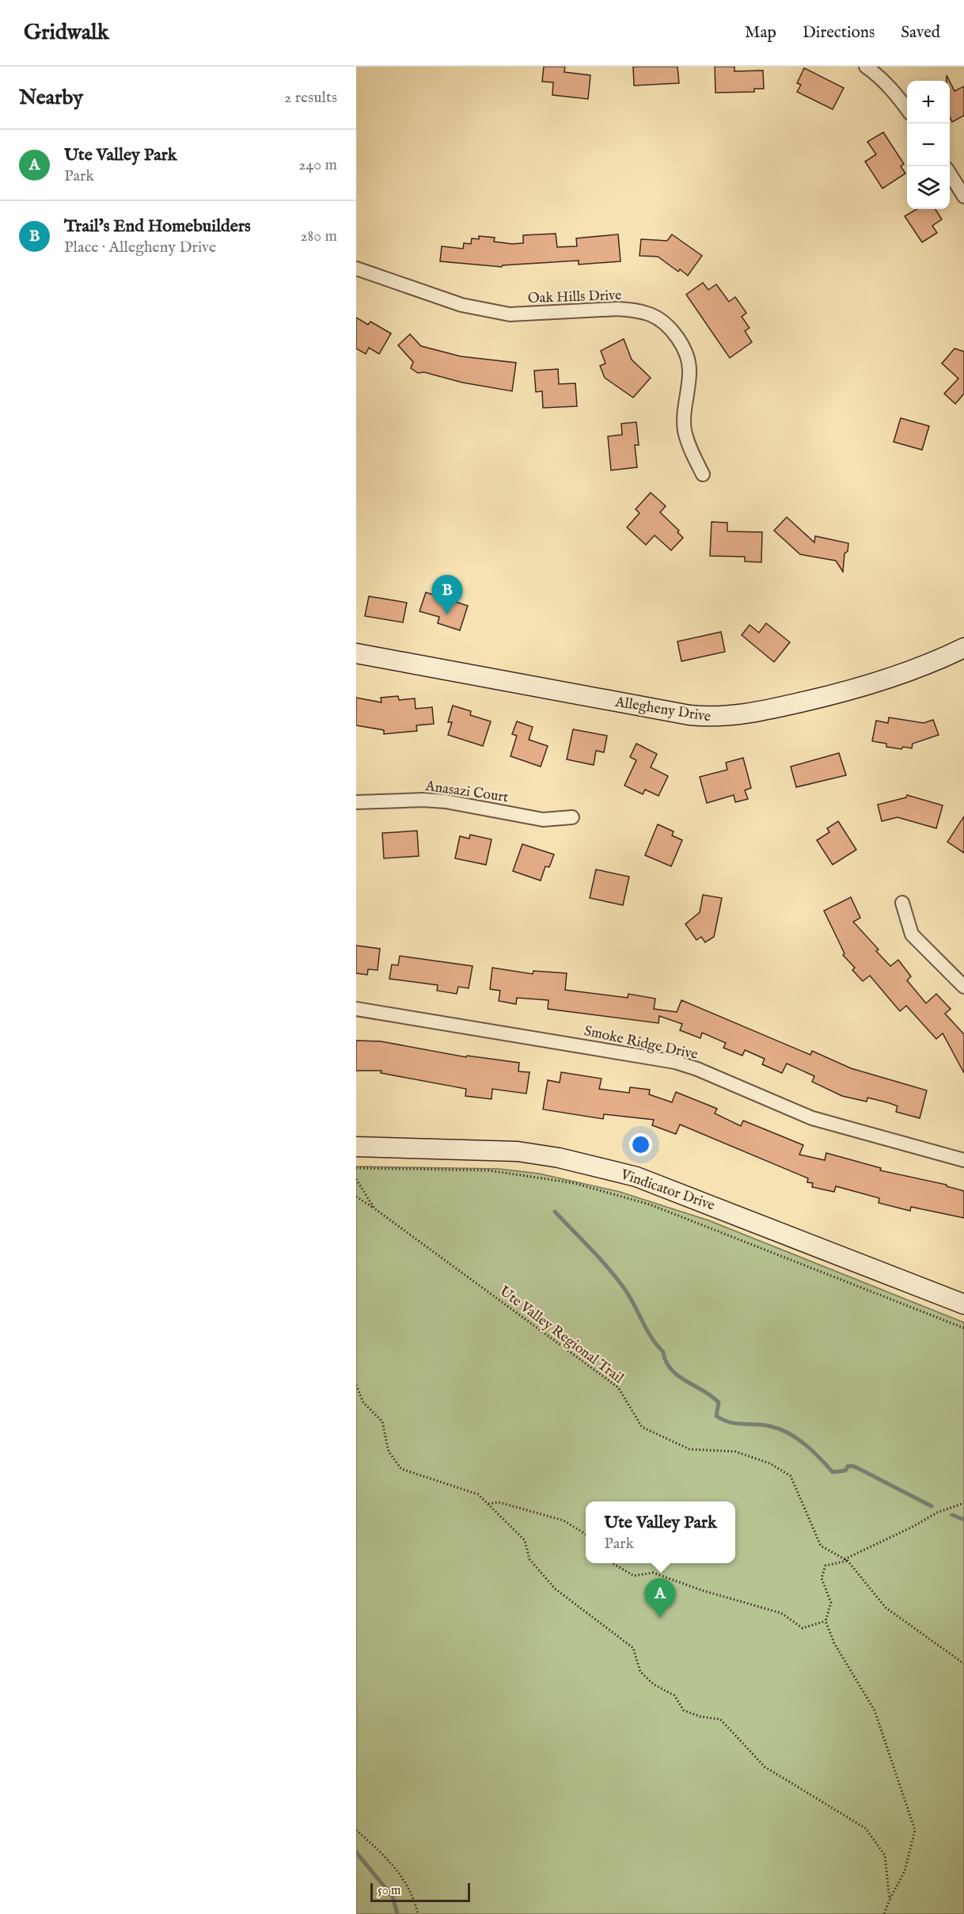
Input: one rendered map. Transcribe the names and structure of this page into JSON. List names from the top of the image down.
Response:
{
  "streets": {
    "main road": ["Allegheny Drive", "Vindicator Drive"],
    "street": ["Oak Hills Drive", "Anasazi Court", "Smoke Ridge Drive"],
    "path": ["Ute Valley Regional Trail"]
  },
  "scale_bar": "50 m",
  "page": {
    "header": "Gridwalk",
    "nav": ["Map", "Directions", "Saved"],
    "heading": ["Nearby", "2 results"],
    "map_buttons": ["+", "−"],
    "list": [
      {
        "mark": "A",
        "name": "Ute Valley Park",
        "note": "Park",
        "value": "240 m"
      },
      {
        "mark": "B",
        "name": "Trail's End Homebuilders",
        "note": "Place · Allegheny Drive",
        "value": "280 m"
      }
    ],
    "pins": ["B", "A"],
    "popup": ["Ute Valley Park", "Park"],
    "scale": "50 m"
  }
}
